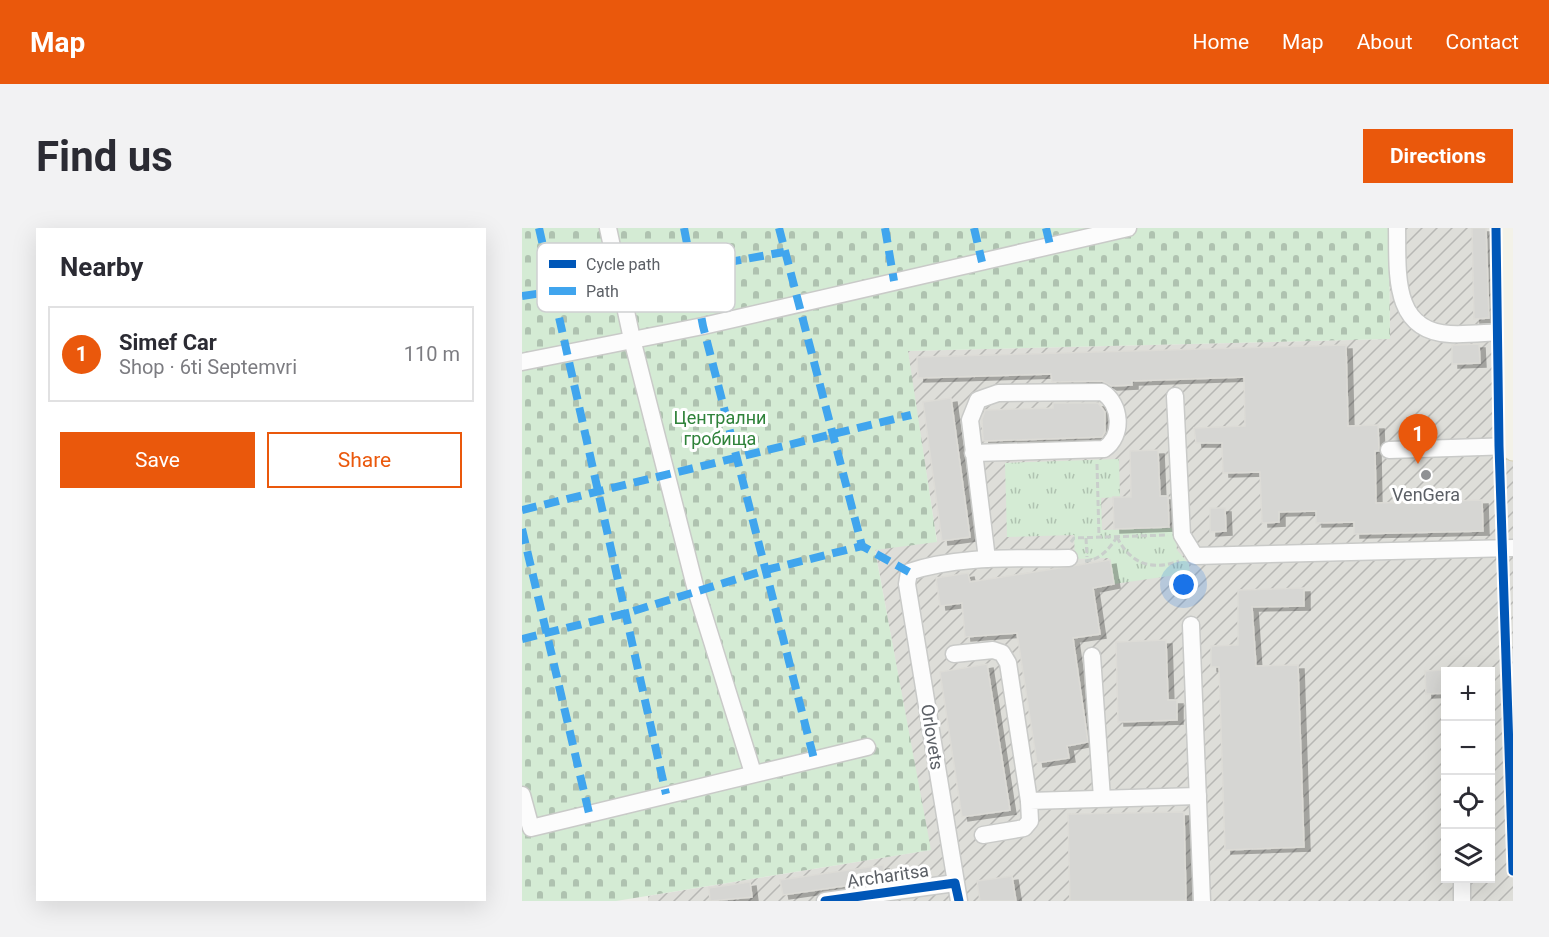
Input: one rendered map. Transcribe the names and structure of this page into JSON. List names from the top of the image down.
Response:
{
  "streets": {
    "street": ["Orlovets", "Archaritsa"]
  },
  "crossings": [
    ["Orlovets", "Archaritsa"]
  ],
  "parks": ["Централни гробища"],
  "places": ["VenGera"],
  "legend": ["Cycle path", "Path"],
  "page": {
    "header": "Map",
    "nav": [
      "Home",
      "Map",
      "About",
      "Contact"
    ],
    "buttons": [
      "Directions",
      ["Save", "Share"]
    ],
    "title": "Find us",
    "heading": "Nearby",
    "list": [
      {
        "mark": "1",
        "name": "Simef Car",
        "note": "Shop · 6ti Septemvri",
        "value": "110 m"
      }
    ],
    "pins": "1",
    "map_buttons": ["+", "−"]
  }
}
